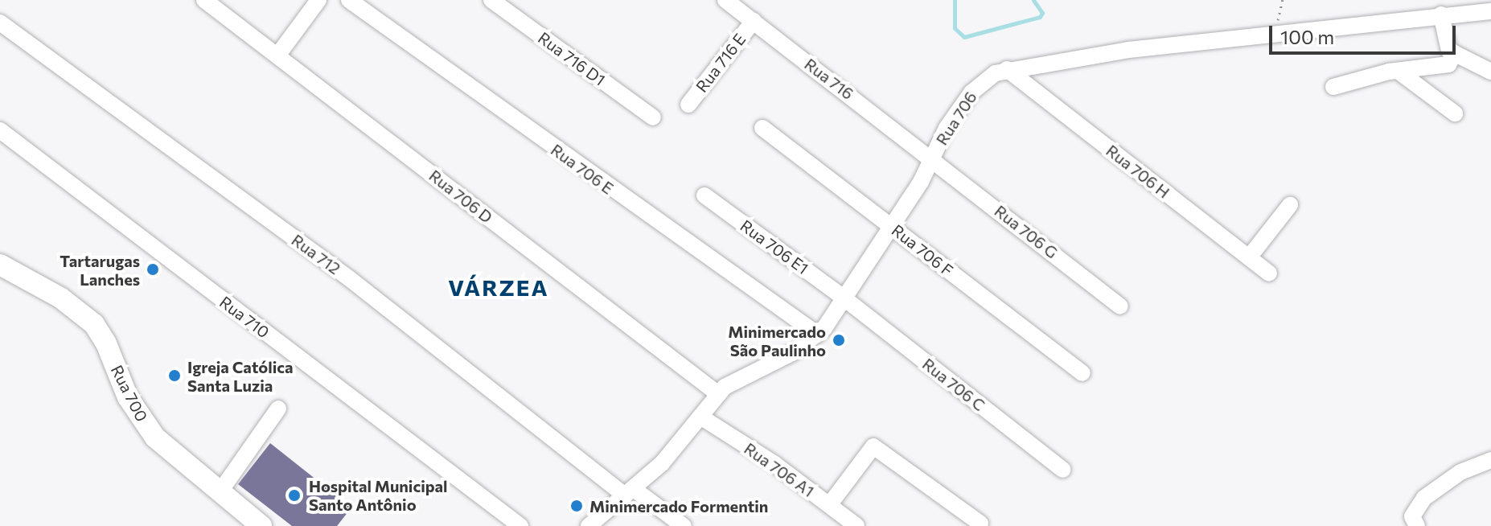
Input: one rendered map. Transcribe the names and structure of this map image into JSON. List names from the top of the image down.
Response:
{
  "streets": {
    "main road": ["Rua 700"],
    "street": [
      "Rua 716 D1",
      "Rua 716 E",
      "Rua 716",
      "Rua 706",
      "Rua 706 E",
      "Rua 706 H",
      "Rua 706 D",
      "Rua 706 G",
      "Rua 706 E1",
      "Rua 706 F",
      "Rua 712",
      "Rua 710",
      "Rua 706 C",
      "Rua 706 A1"
    ]
  },
  "crossings": [
    ["Rua 716 E", "Rua 716"],
    ["Rua 716", "Rua 706"],
    ["Rua 716", "Rua 706 G"],
    ["Rua 706", "Rua 706 E"],
    ["Rua 706", "Rua 706 H"],
    ["Rua 706", "Rua 706 D"],
    ["Rua 706", "Rua 706 G"],
    ["Rua 706", "Rua 706 E1"],
    ["Rua 706", "Rua 706 F"],
    ["Rua 706", "Rua 712"],
    ["Rua 706", "Rua 706 C"],
    ["Rua 706", "Rua 706 A1"],
    ["Rua 706 E1", "Rua 706 C"]
  ],
  "districts": ["VÁRZEA"],
  "places": [
    "Tartarugas Lanches",
    "Minimercado São Paulinho",
    "Igreja Católica Santa Luzia",
    "Hospital Municipal Santo Antônio",
    "Minimercado Formentin"
  ],
  "scale_bar": "100 m"
}
